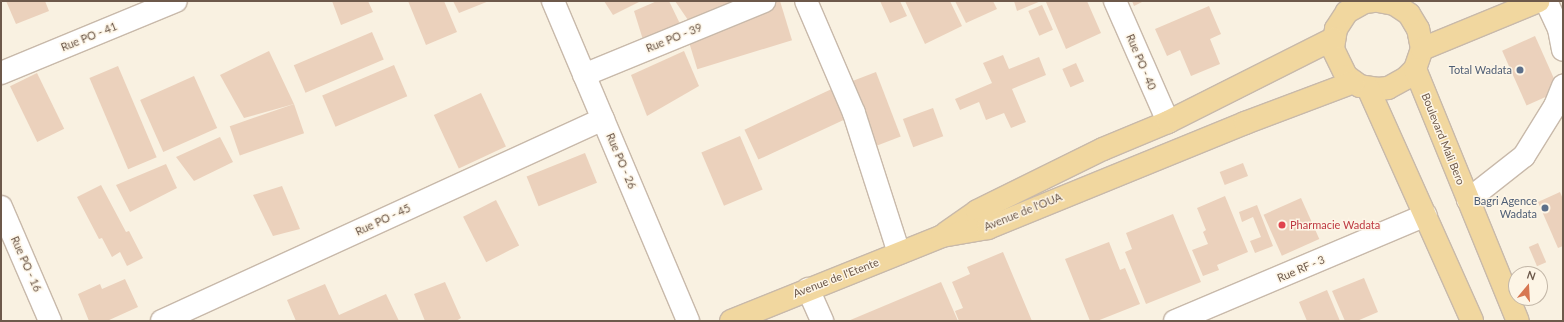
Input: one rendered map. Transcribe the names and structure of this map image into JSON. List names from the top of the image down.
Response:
{
  "streets": {
    "main road": ["Boulevard Mali Bero", "Avenue de l'OUA", "Avenue de l'Etente"],
    "street": [
      "Rue PO - 41",
      "Rue PO - 39",
      "Rue PO - 40",
      "Rue PO - 26",
      "Rue PO - 45",
      "Rue PO - 16",
      "Rue RF - 3"
    ]
  },
  "crossings": [
    ["Rue PO - 39", "Rue PO - 26"],
    ["Rue PO - 40", "Avenue de l'OUA"],
    ["Rue PO - 26", "Rue PO - 45"],
    ["Avenue de l'OUA", "Avenue de l'Etente"]
  ],
  "places": ["Total Wadata", "Bagri Agence Wadata", "Pharmacie Wadata"],
  "north": "top"
}
